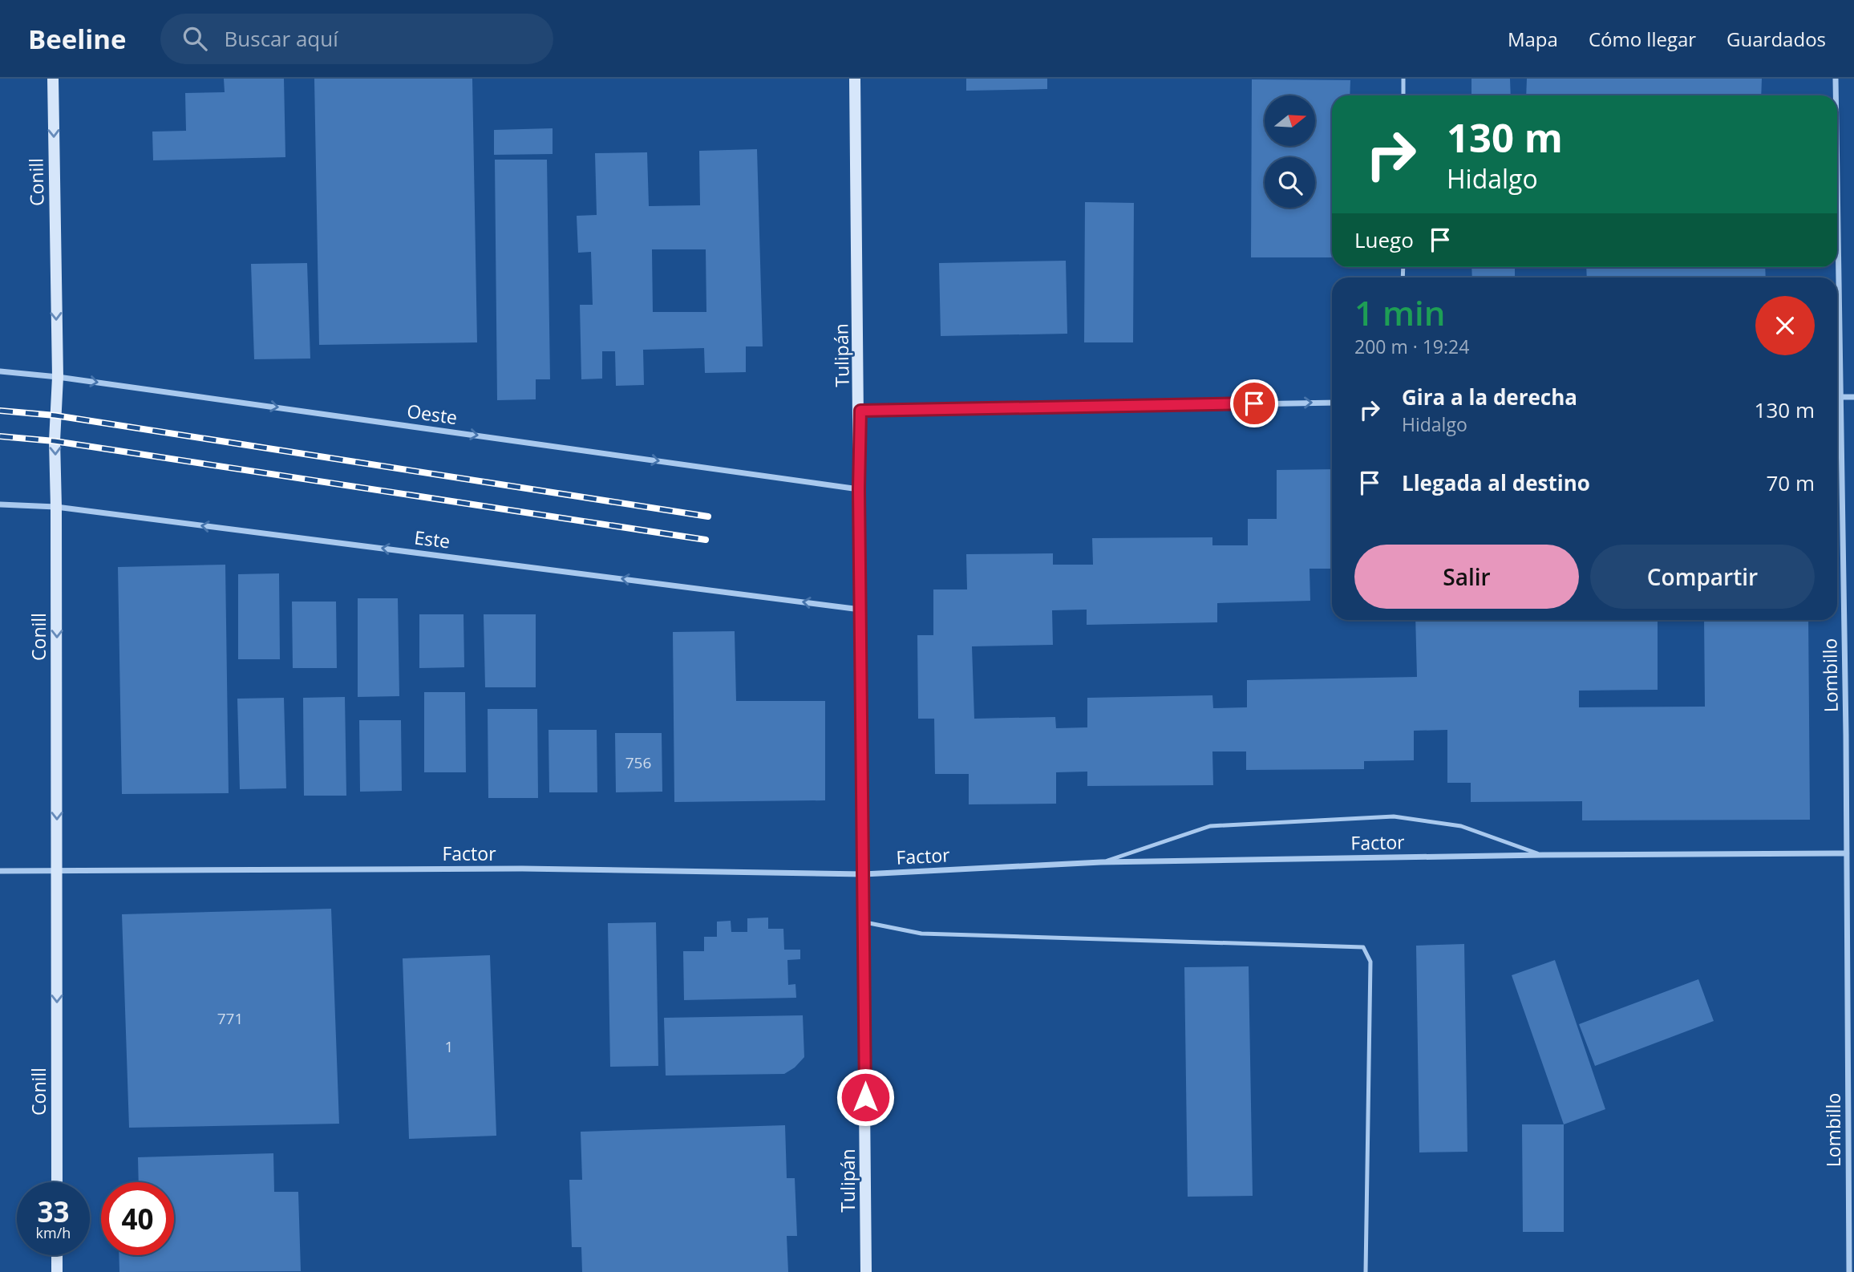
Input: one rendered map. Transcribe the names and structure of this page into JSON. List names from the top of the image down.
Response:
{
  "streets": {
    "street": [
      "Conill",
      "Tulipán",
      "Oeste",
      "Este",
      "Lombillo",
      "Factor"
    ]
  },
  "crossings": [
    ["Conill", "Oeste"],
    ["Conill", "Este"],
    ["Conill", "Factor"],
    ["Tulipán", "Oeste"],
    ["Tulipán", "Este"],
    ["Tulipán", "Factor"],
    ["Lombillo", "Factor"]
  ],
  "one_way": ["Conill", "Oeste", "Este"],
  "house_numbers": ["756", "771", "1"],
  "north": "right",
  "page": {
    "header": "Beeline",
    "search": "Buscar aquí",
    "nav": ["Mapa", "Cómo llegar", "Guardados"],
    "turn": ["130 m", "Hidalgo"],
    "then": "Luego",
    "heading": ["1 min", "200 m · 19:24"],
    "list": [
      {
        "name": "Gira a la derecha",
        "note": "Hidalgo",
        "value": "130 m"
      },
      {
        "name": "Llegada al destino",
        "value": "70 m"
      }
    ],
    "buttons": ["Salir", "Compartir"],
    "speed": "33 km/h",
    "limit": "40"
  }
}
